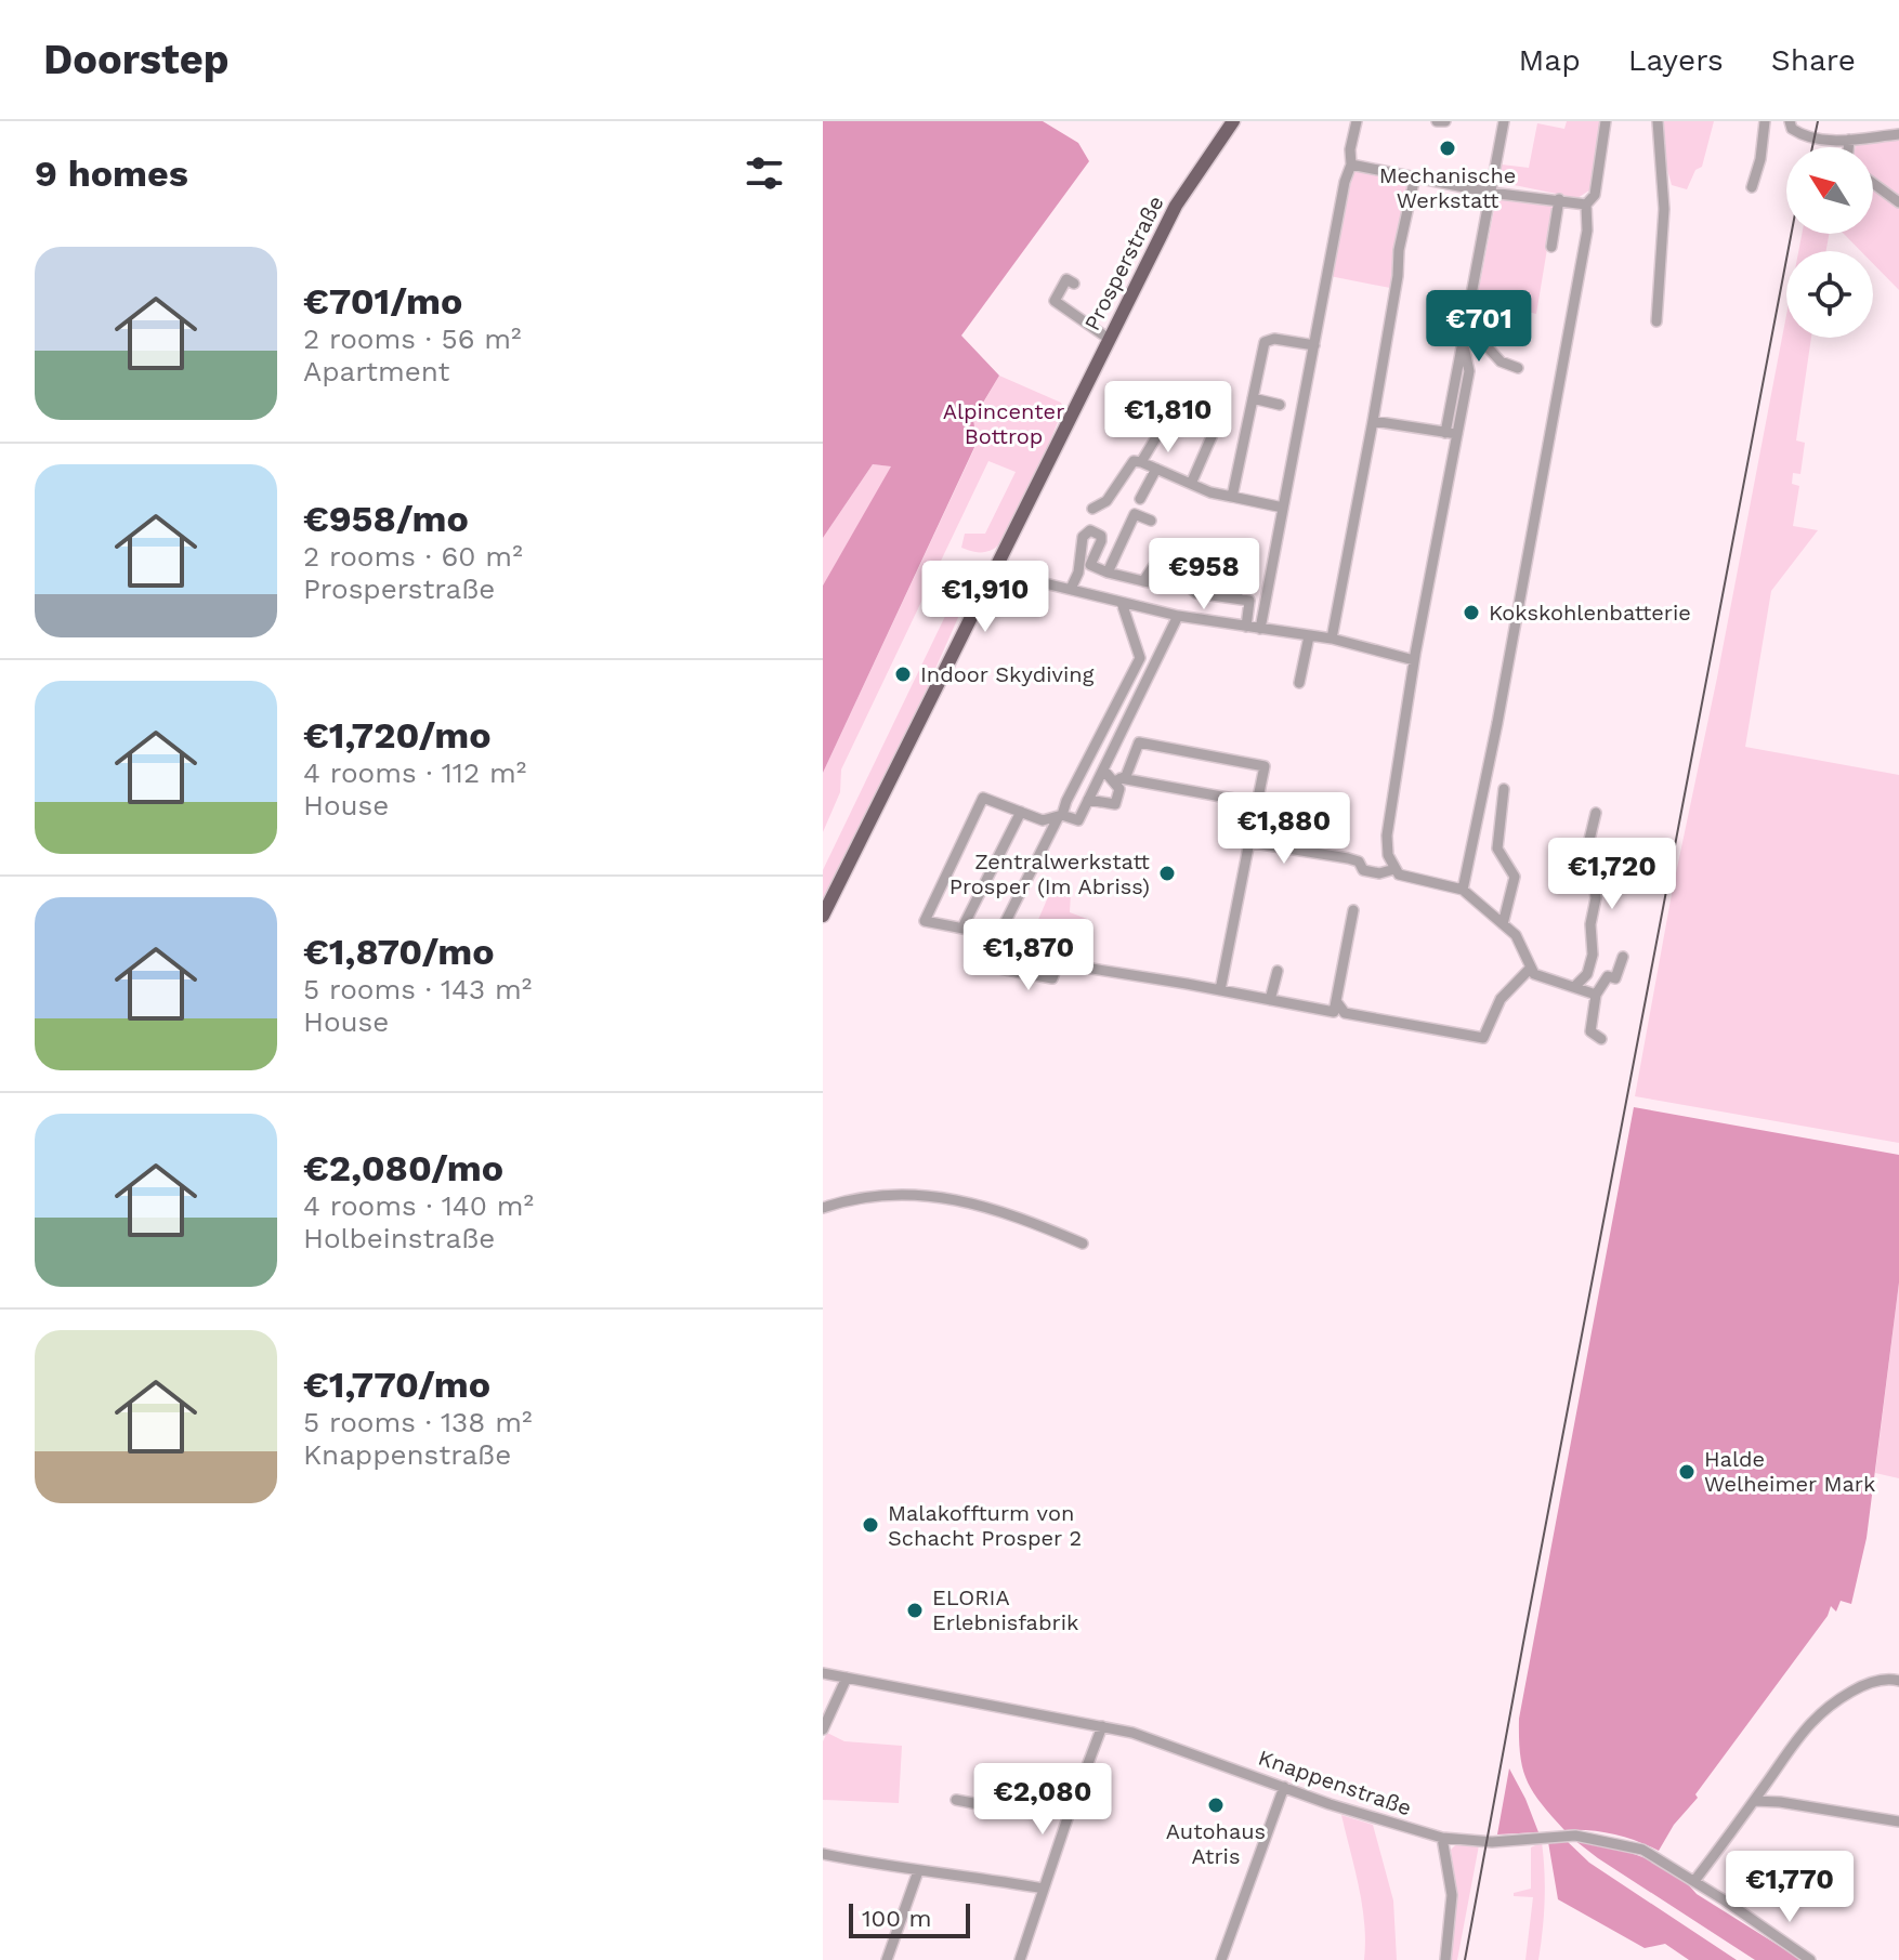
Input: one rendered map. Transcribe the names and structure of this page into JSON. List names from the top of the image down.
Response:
{
  "streets": {
    "main road": ["Prosperstraße"],
    "street": ["Knappenstraße"]
  },
  "parks": ["Alpincenter Bottrop"],
  "places": [
    "Mechanische Werkstatt",
    "Kokskohlenbatterie",
    "Indoor Skydiving",
    "Zentralwerkstatt Prosper (Im Abriss)",
    "Halde Welheimer Mark",
    "Malakoffturm von Schacht Prosper 2",
    "ELORIA Erlebnisfabrik",
    "Autohaus Atris"
  ],
  "scale_bar": "100 m",
  "north": "top left",
  "page": {
    "header": "Doorstep",
    "nav": ["Map", "Layers", "Share"],
    "heading": "9 homes",
    "list": [
      {
        "name": "€701/mo",
        "note": "2 rooms · 56 m² · Apartment"
      },
      {
        "name": "€958/mo",
        "note": "2 rooms · 60 m² · Prosperstraße"
      },
      {
        "name": "€1,720/mo",
        "note": "4 rooms · 112 m² · House"
      },
      {
        "name": "€1,870/mo",
        "note": "5 rooms · 143 m² · House"
      },
      {
        "name": "€2,080/mo",
        "note": "4 rooms · 140 m² · Holbeinstraße"
      },
      {
        "name": "€1,770/mo",
        "note": "5 rooms · 138 m² · Knappenstraße"
      }
    ],
    "price": [
      "€701",
      "€1,810",
      "€958",
      "€1,910",
      "€1,880",
      "€1,720",
      "€1,870",
      "€2,080",
      "€1,770"
    ],
    "scale": "100 m"
  }
}
